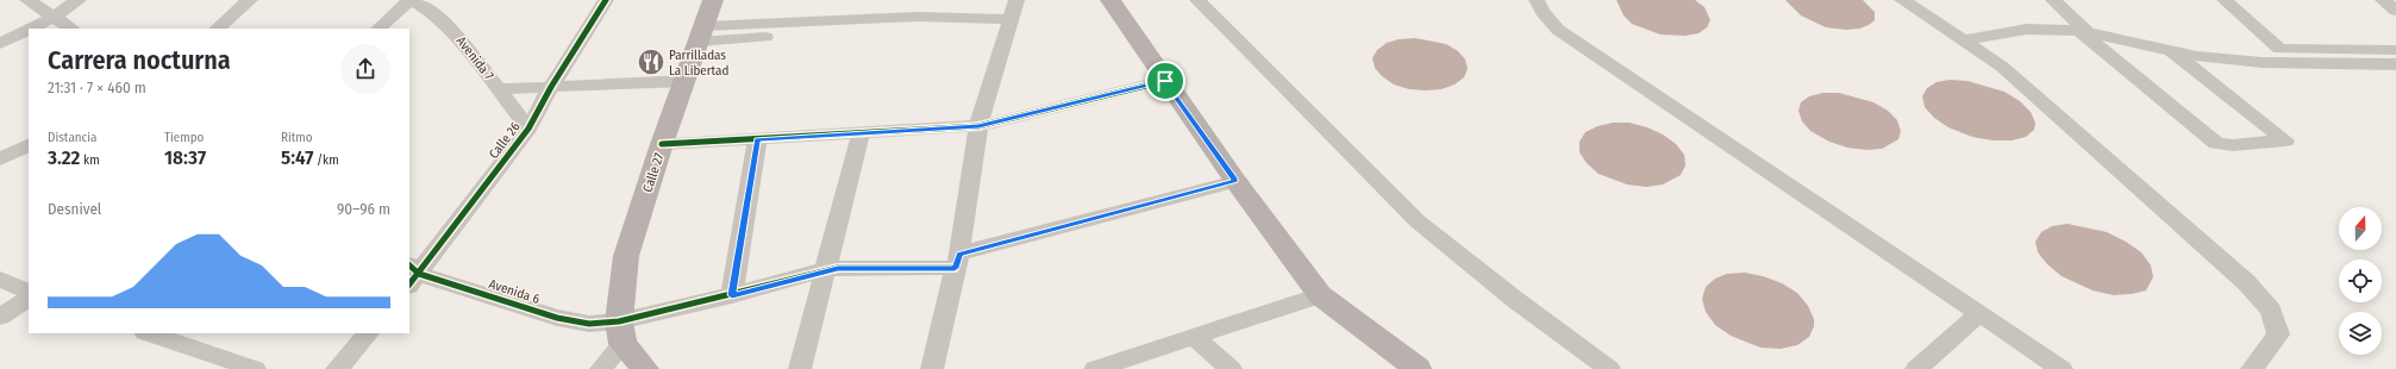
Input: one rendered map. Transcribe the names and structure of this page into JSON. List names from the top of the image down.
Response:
{
  "streets": {
    "main road": ["Calle 27"],
    "street": ["Avenida 7", "Calle 26", "Avenida 6"]
  },
  "crossings": [
    ["Avenida 7", "Calle 26"],
    ["Calle 26", "Avenida 6"],
    ["Calle 27", "Avenida 6"]
  ],
  "places": {
    "restaurant": ["Parrilladas La Libertad"]
  },
  "north": "top",
  "page": {
    "heading": ["Carrera nocturna", "21:31 · 7 × 460 m"],
    "stats": [
      ["Distancia", "3.22 km"],
      ["Tiempo", "18:37"],
      ["Ritmo", "5:47 /km"]
    ],
    "chart": ["Desnivel", "90–96 m"]
  }
}
